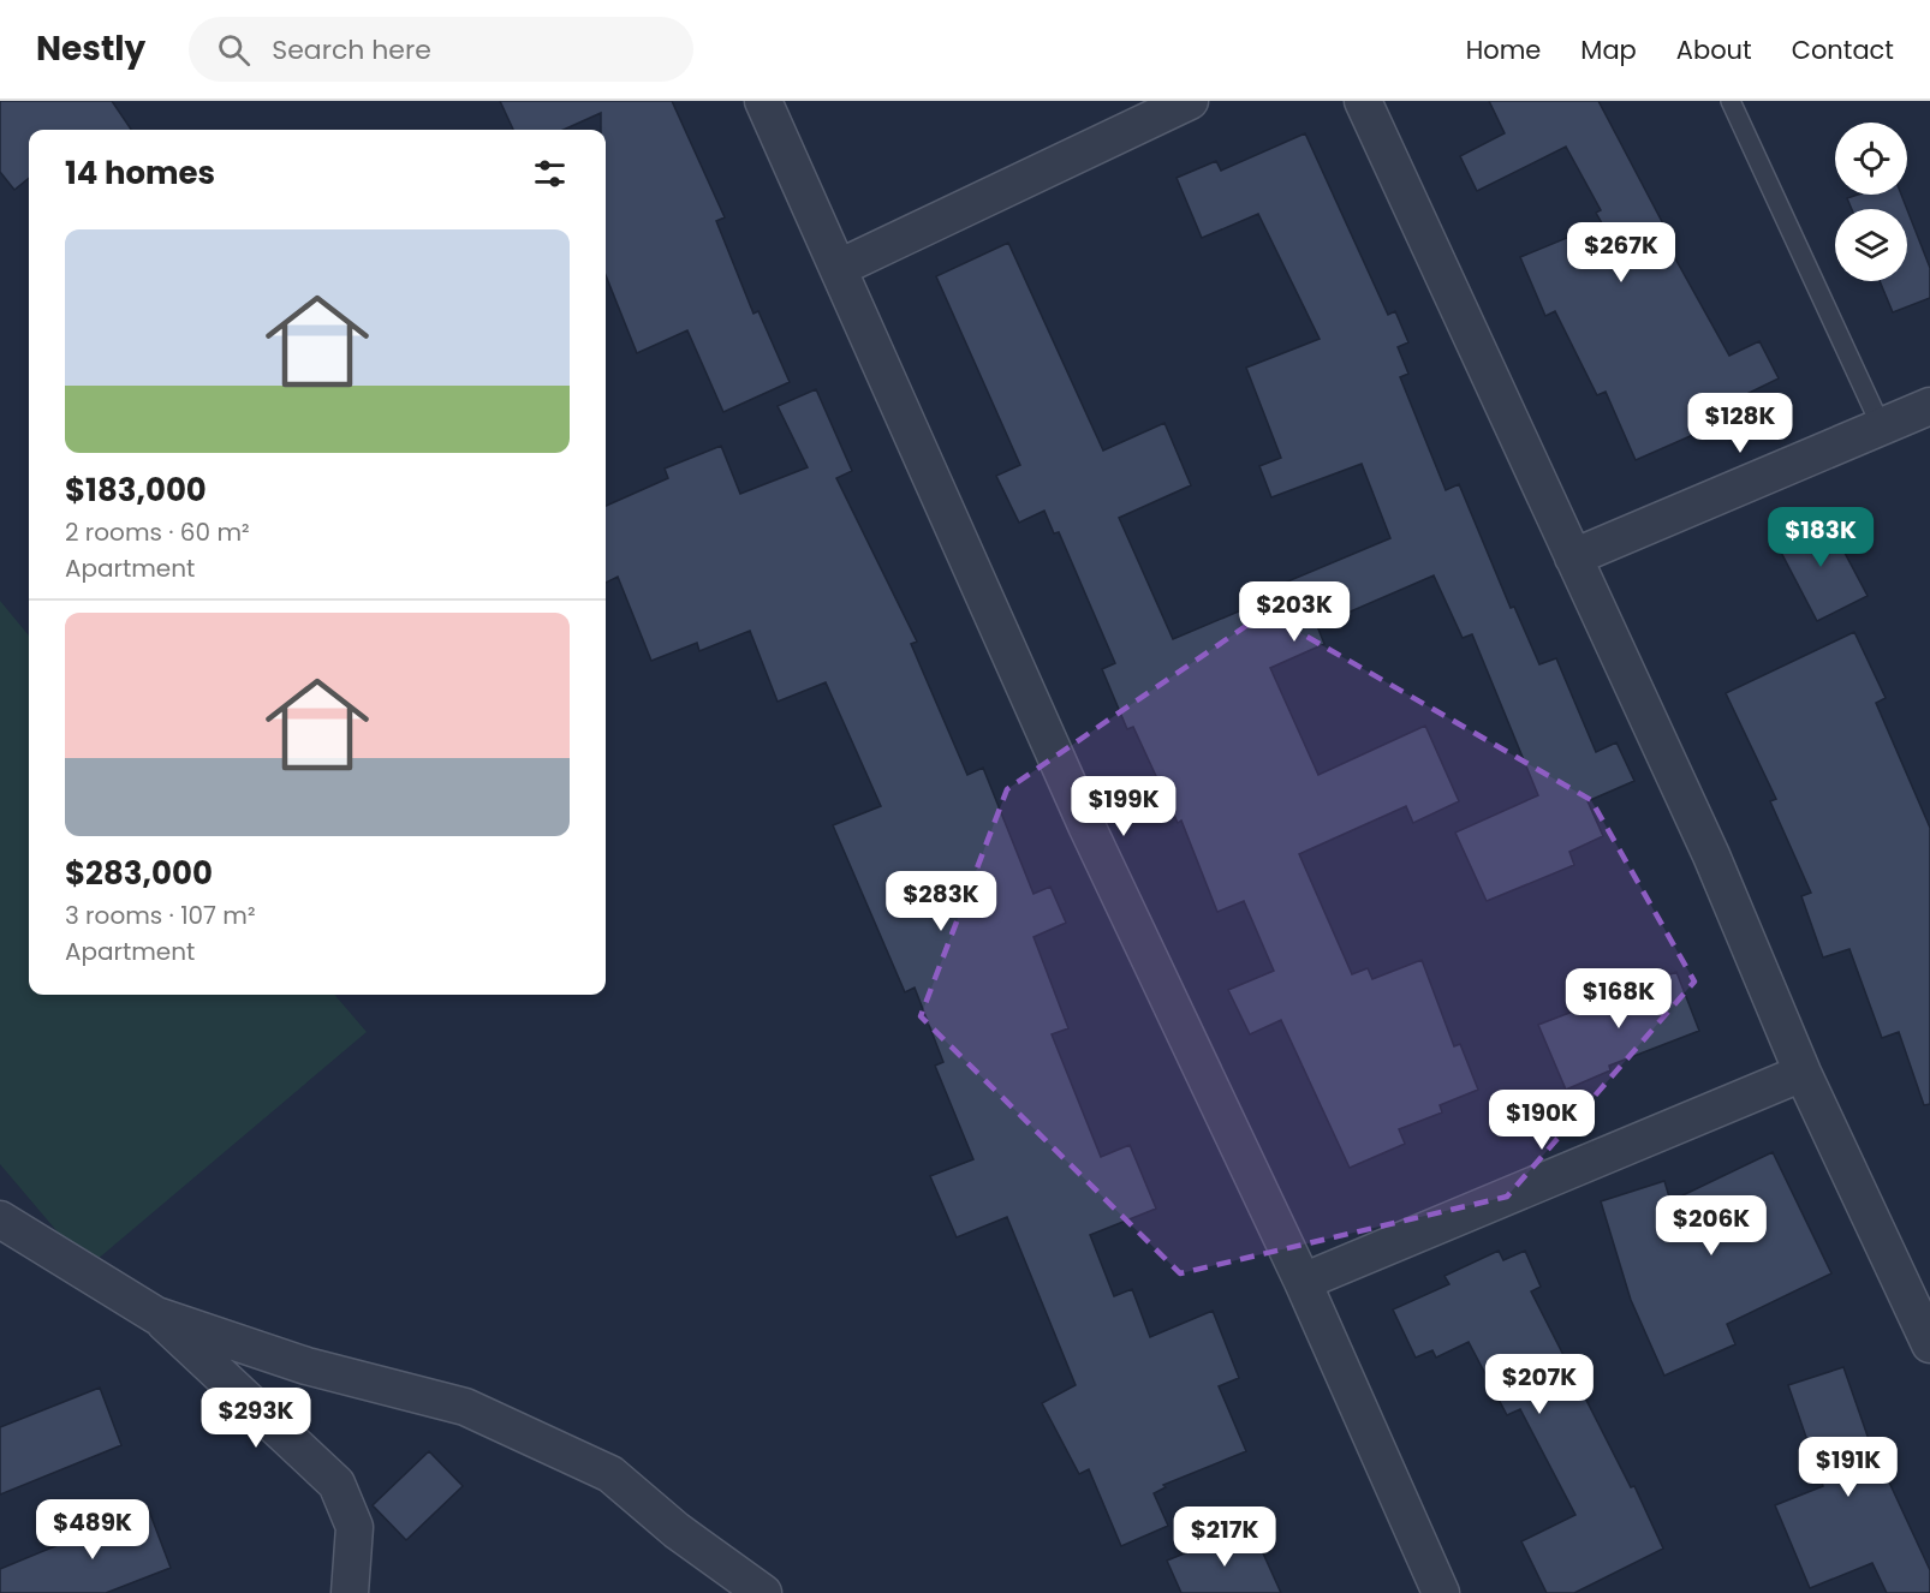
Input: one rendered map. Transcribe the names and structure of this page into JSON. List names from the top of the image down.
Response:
{
  "page": {
    "header": "Nestly",
    "search": "Search here",
    "nav": [
      "Home",
      "Map",
      "About",
      "Contact"
    ],
    "heading": "14 homes",
    "list": [
      {
        "name": "$183,000",
        "note": "2 rooms · 60 m² · Apartment"
      },
      {
        "name": "$283,000",
        "note": "3 rooms · 107 m² · Apartment"
      }
    ],
    "price": [
      "$267K",
      "$128K",
      "$183K",
      "$203K",
      "$199K",
      "$283K",
      "$168K",
      "$190K",
      "$206K",
      "$207K",
      "$293K",
      "$191K",
      "$489K",
      "$217K"
    ]
  }
}
